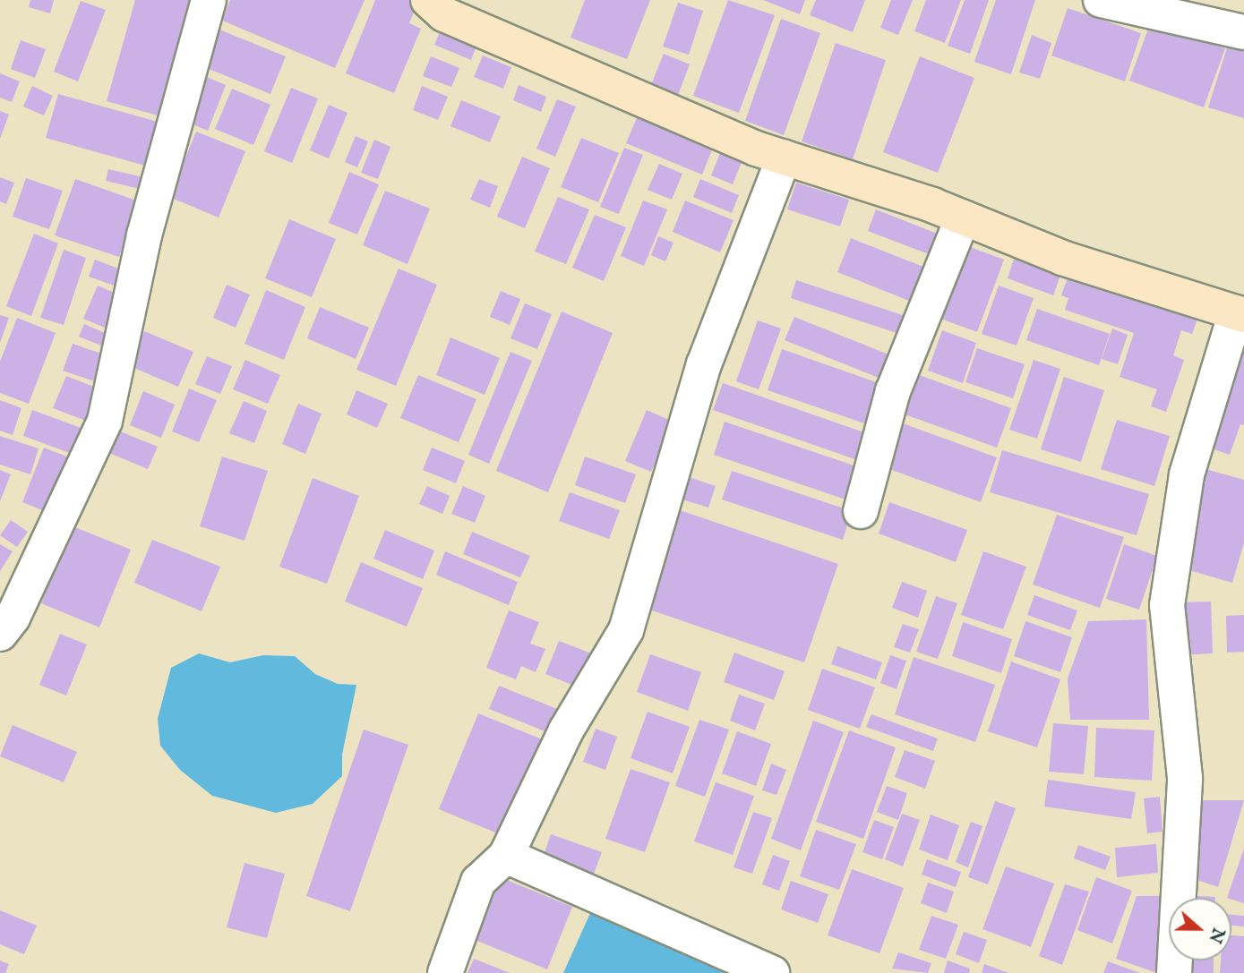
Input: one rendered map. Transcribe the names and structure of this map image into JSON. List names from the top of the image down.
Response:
{
  "north": "right"
}
